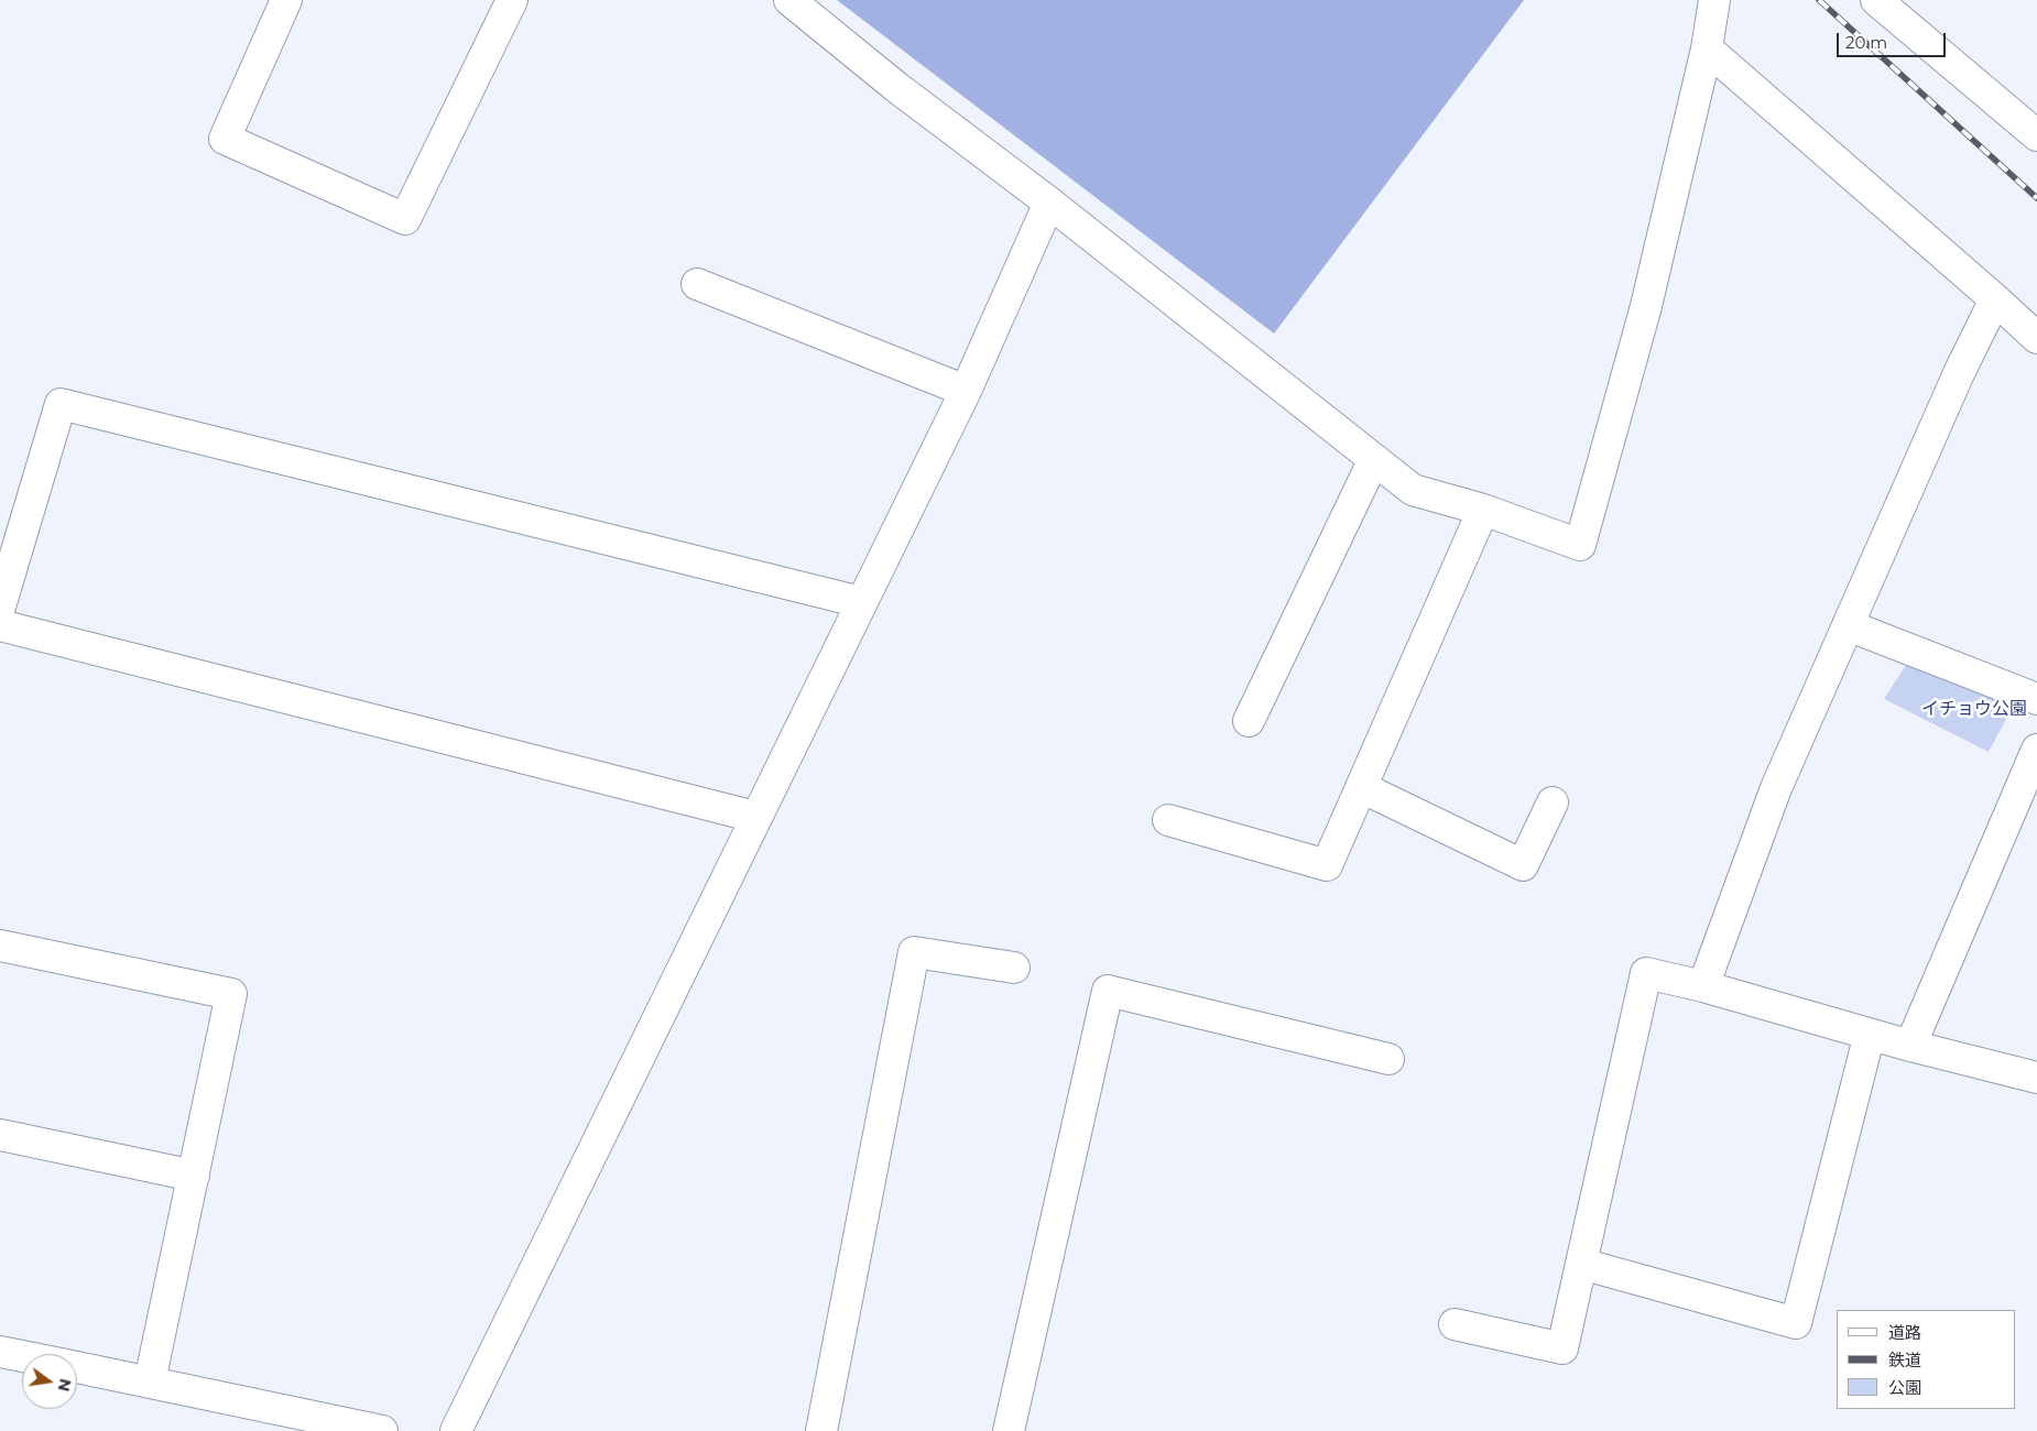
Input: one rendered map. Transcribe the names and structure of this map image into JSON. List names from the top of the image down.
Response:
{
  "parks": ["イチョウ公園"],
  "legend": ["道路", "鉄道", "公園"],
  "scale_bar": "20 m",
  "north": "right"
}
